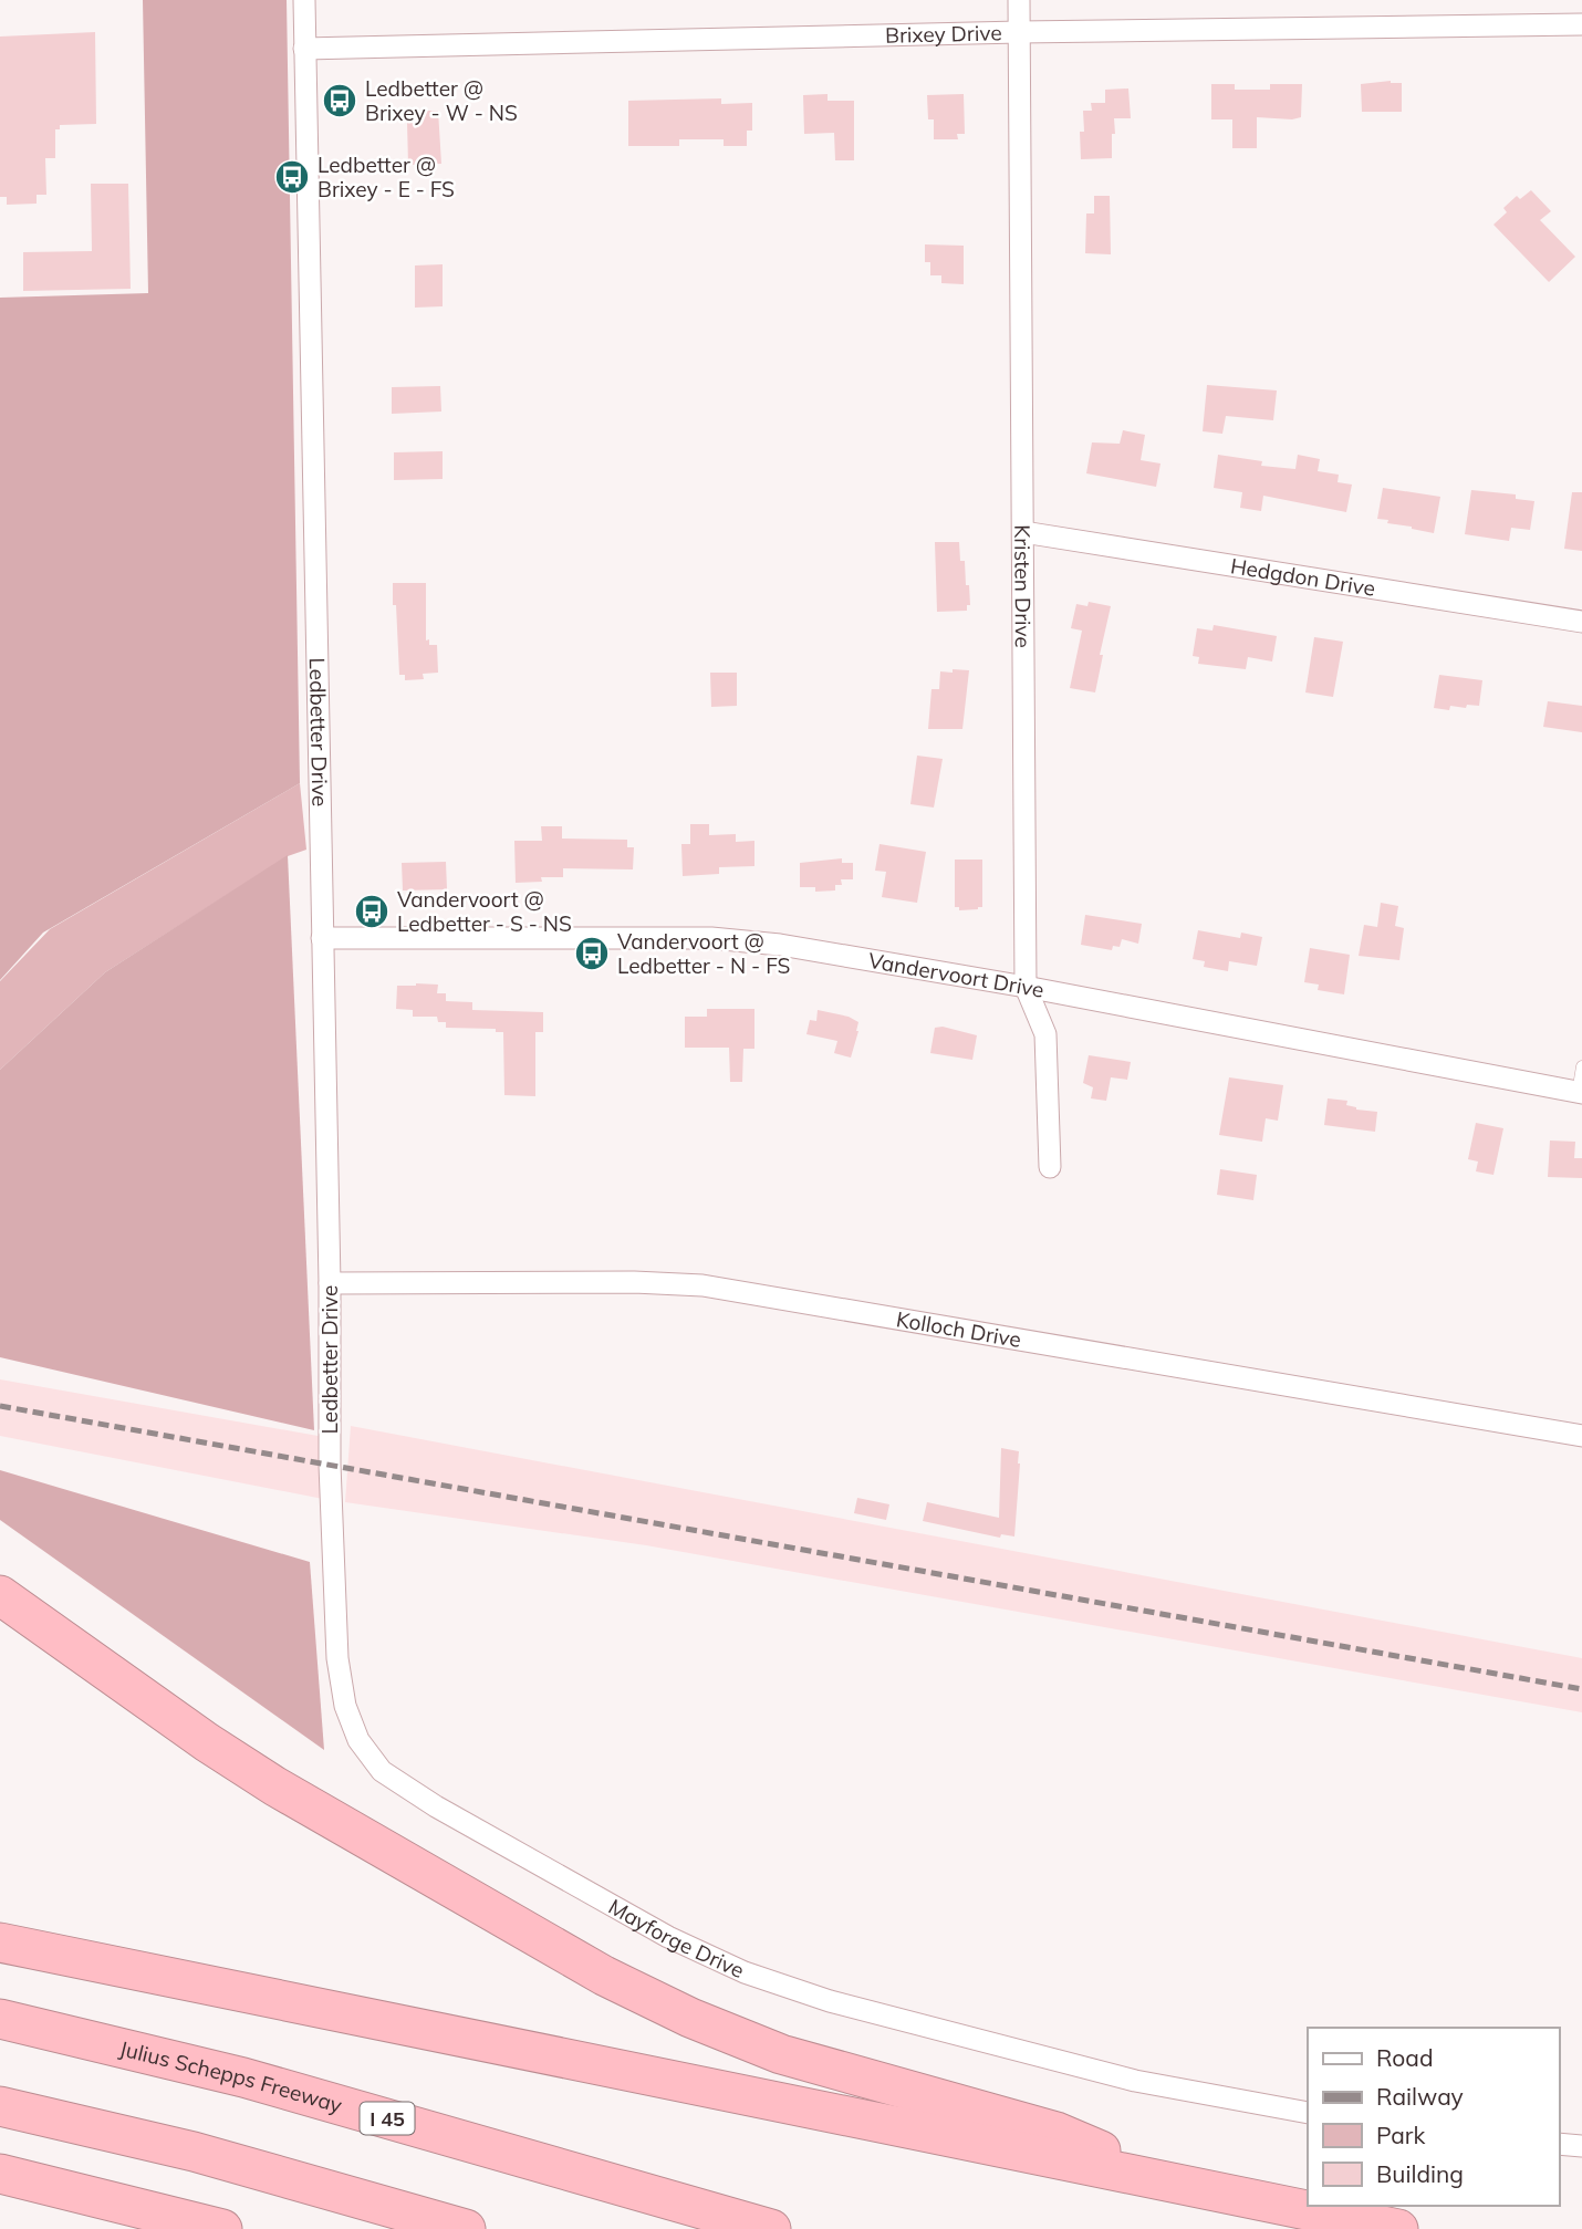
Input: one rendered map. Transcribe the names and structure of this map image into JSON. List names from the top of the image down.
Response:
{
  "streets": {
    "highway": ["Julius Schepps Freeway", "I 45"],
    "street": [
      "Brixey Drive",
      "Hedgdon Drive",
      "Kristen Drive",
      "Ledbetter Drive",
      "Vandervoort Drive",
      "Kolloch Drive",
      "Mayforge Drive"
    ]
  },
  "crossings": [
    ["Brixey Drive", "Kristen Drive"],
    ["Brixey Drive", "Ledbetter Drive"],
    ["Hedgdon Drive", "Kristen Drive"],
    ["Kristen Drive", "Vandervoort Drive"],
    ["Ledbetter Drive", "Vandervoort Drive"],
    ["Ledbetter Drive", "Kolloch Drive"],
    ["Ledbetter Drive", "Mayforge Drive"]
  ],
  "places": {
    "bus stop": [
      "Ledbetter @ Brixey - W - NS",
      "Ledbetter @ Brixey - E - FS",
      "Vandervoort @ Ledbetter - S - NS",
      "Vandervoort @ Ledbetter - N - FS"
    ]
  },
  "legend": [
    "Road",
    "Railway",
    "Park",
    "Building"
  ]
}
